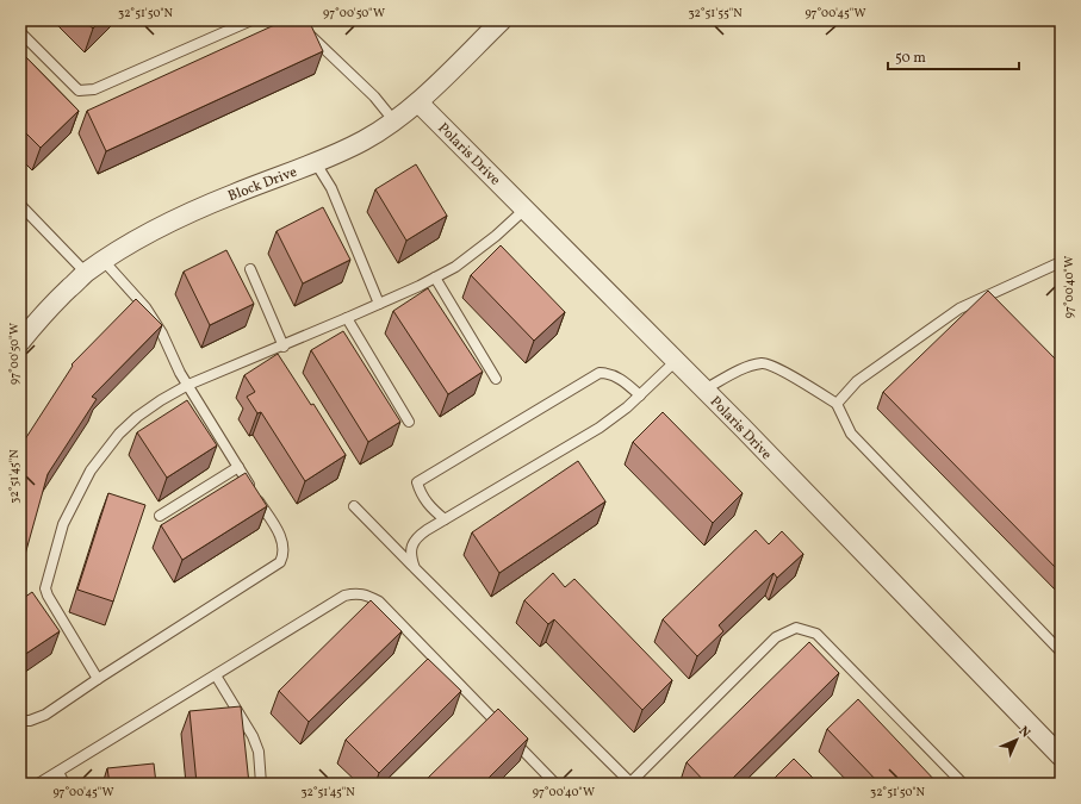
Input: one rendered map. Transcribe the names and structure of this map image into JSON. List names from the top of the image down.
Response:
{
  "streets": {
    "street": ["Polaris Drive", "Block Drive"]
  },
  "crossings": [
    ["Polaris Drive", "Block Drive"]
  ],
  "scale_bar": "50 m",
  "north": "top right",
  "coordinates": [
    "32°51'50\"N",
    "97°00'50\"W",
    "32°51'55\"N",
    "97°00'45\"W",
    "97°00'40\"W",
    "32°51'45\"N"
  ]
}
